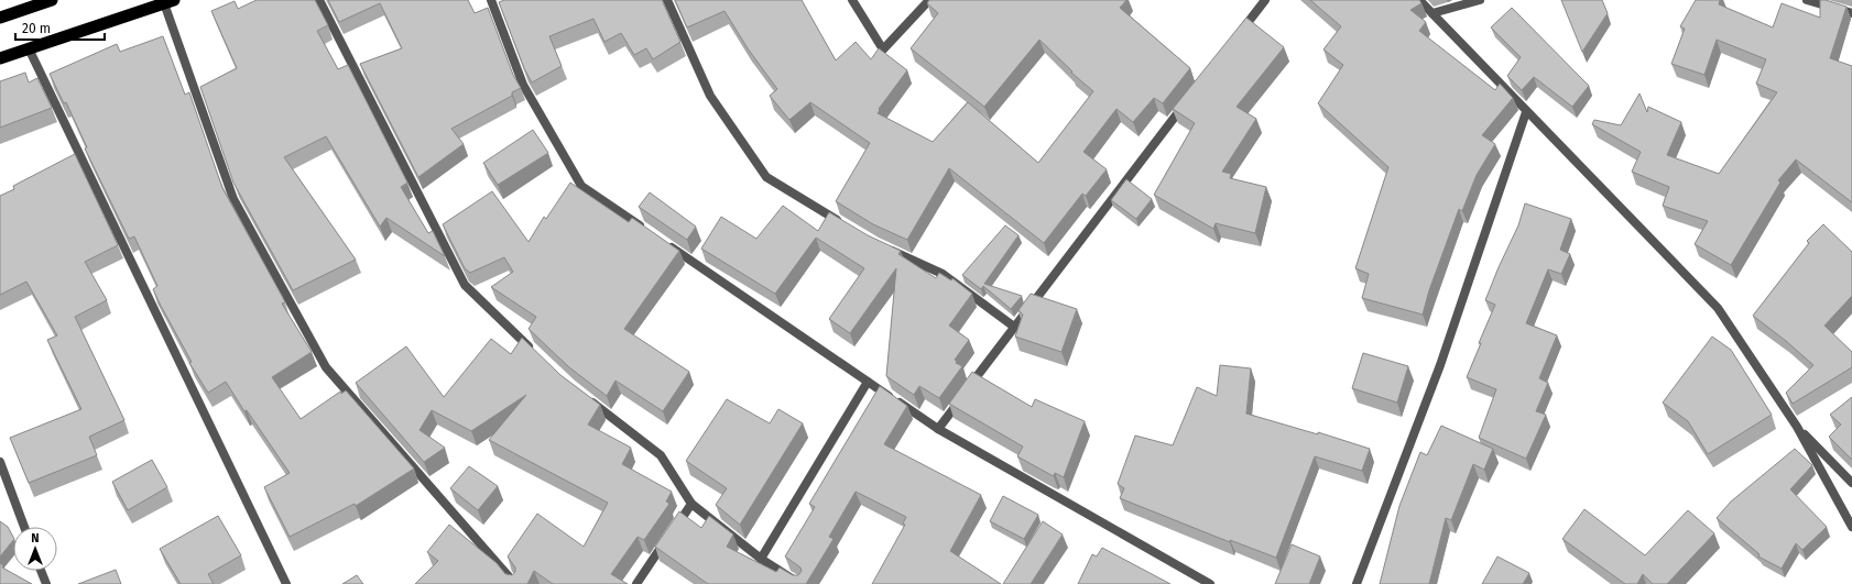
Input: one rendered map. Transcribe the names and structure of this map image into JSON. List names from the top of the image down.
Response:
{
  "scale_bar": "20 m",
  "north": "top"
}
